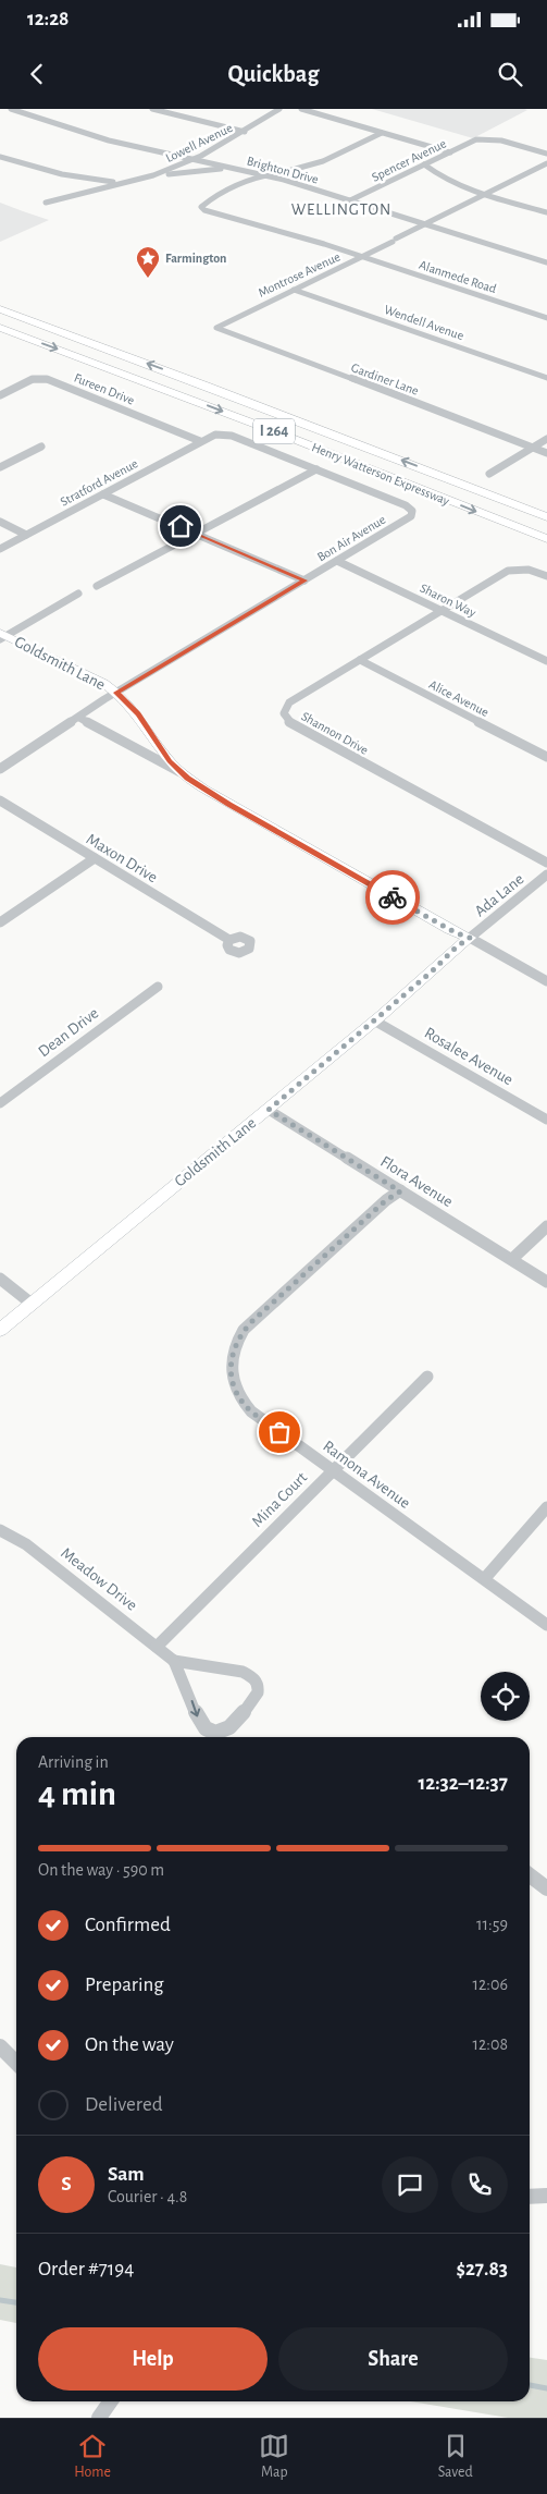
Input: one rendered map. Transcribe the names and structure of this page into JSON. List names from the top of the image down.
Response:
{
  "streets": {
    "highway": ["I 264", "Henry Watterson Expressway"],
    "street": [
      "Lowell Avenue",
      "Spencer Avenue",
      "Brighton Drive",
      "Montrose Avenue",
      "Alanmede Road",
      "Wendell Avenue",
      "Gardiner Lane",
      "Fureen Drive",
      "Stratford Avenue",
      "Bon Air Avenue",
      "Sharon Way",
      "Goldsmith Lane",
      "Alice Avenue",
      "Shannon Drive",
      "Maxon Drive",
      "Ada Lane",
      "Dean Drive",
      "Rosalee Avenue",
      "Flora Avenue",
      "Ramona Avenue",
      "Mina Court",
      "Meadow Drive"
    ]
  },
  "crossings": [
    ["Lowell Avenue", "Brighton Drive"],
    ["Spencer Avenue", "Brighton Drive"],
    ["Brighton Drive", "Montrose Avenue"],
    ["Montrose Avenue", "Alanmede Road"],
    ["Montrose Avenue", "Wendell Avenue"],
    ["Montrose Avenue", "Gardiner Lane"],
    ["Fureen Drive", "Stratford Avenue"],
    ["Stratford Avenue", "Bon Air Avenue"],
    ["Bon Air Avenue", "Sharon Way"],
    ["Bon Air Avenue", "Goldsmith Lane"],
    ["Sharon Way", "Shannon Drive"],
    ["Goldsmith Lane", "Ada Lane"],
    ["Goldsmith Lane", "Rosalee Avenue"],
    ["Goldsmith Lane", "Flora Avenue"],
    ["Alice Avenue", "Shannon Drive"],
    ["Flora Avenue", "Ramona Avenue"],
    ["Ramona Avenue", "Mina Court"],
    ["Mina Court", "Meadow Drive"]
  ],
  "districts": ["WELLINGTON"],
  "places": {
    "place": ["Farmington"]
  },
  "page": {
    "status": "12:28",
    "header": "Quickbag",
    "heading": ["4 min", "Arriving in", "12:32–12:37"],
    "panel": [
      "Sam",
      "Courier · 4.8",
      "Order #7194",
      "$27.83"
    ],
    "bar": "On the way · 590 m",
    "list": [
      ["Confirmed", "11:59"],
      ["Preparing", "12:06"],
      ["On the way", "12:08"],
      "Delivered"
    ],
    "round": "S",
    "buttons": ["Help", "Share"],
    "tabs": ["Home", "Map", "Saved"]
  }
}
